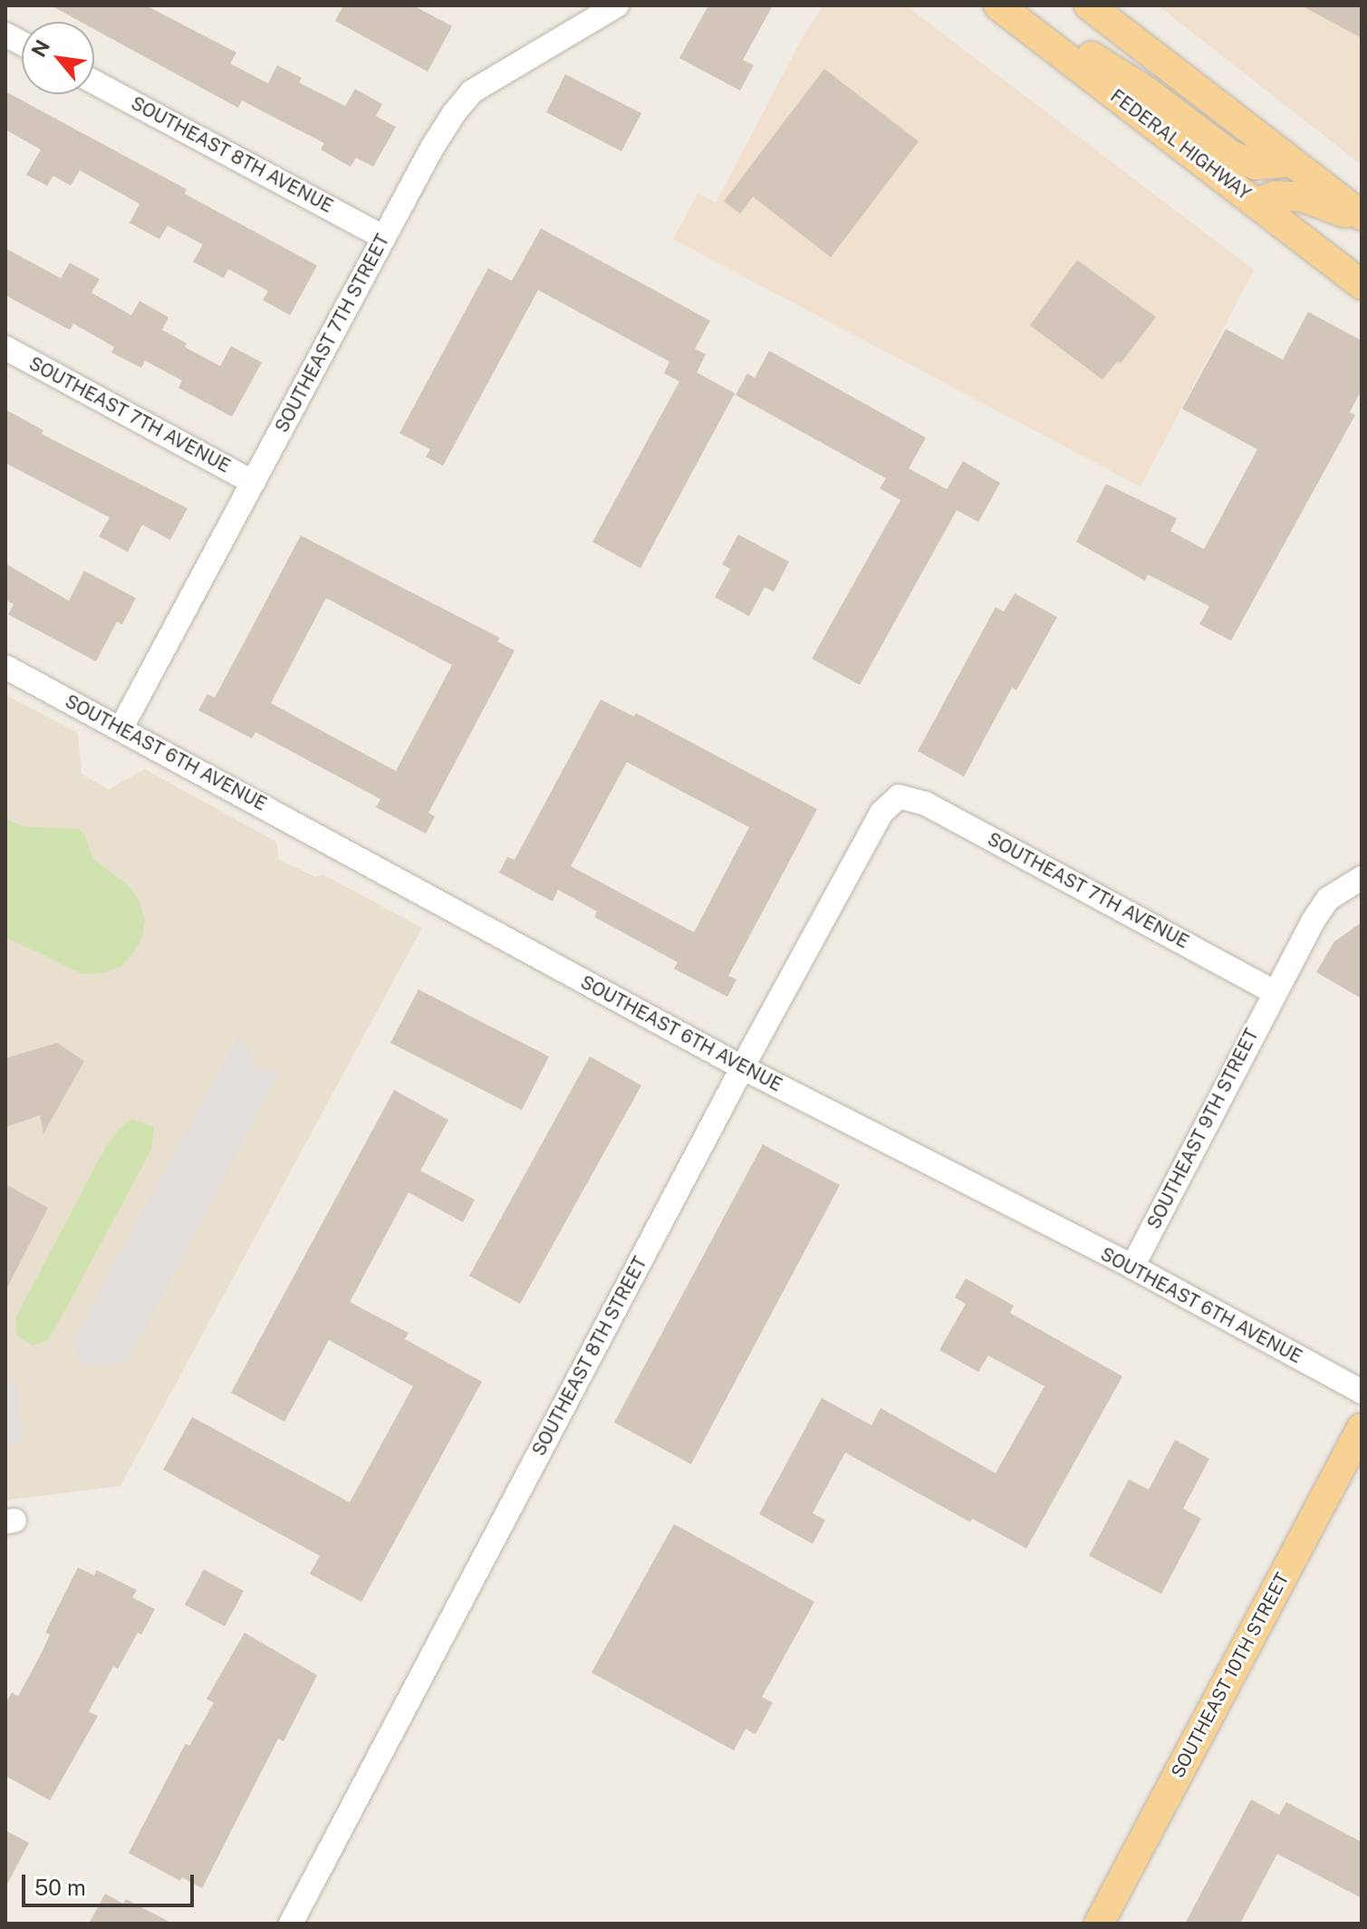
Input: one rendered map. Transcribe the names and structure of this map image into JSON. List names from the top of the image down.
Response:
{
  "streets": {
    "main road": ["FEDERAL HIGHWAY", "SOUTHEAST 10TH STREET"],
    "street": [
      "SOUTHEAST 8TH AVENUE",
      "SOUTHEAST 7TH STREET",
      "SOUTHEAST 7TH AVENUE",
      "SOUTHEAST 6TH AVENUE",
      "SOUTHEAST 9TH STREET",
      "SOUTHEAST 8TH STREET"
    ]
  },
  "crossings": [
    ["SOUTHEAST 8TH AVENUE", "SOUTHEAST 7TH STREET"],
    ["SOUTHEAST 7TH STREET", "SOUTHEAST 7TH AVENUE"],
    ["SOUTHEAST 7TH STREET", "SOUTHEAST 6TH AVENUE"],
    ["SOUTHEAST 7TH AVENUE", "SOUTHEAST 9TH STREET"],
    ["SOUTHEAST 7TH AVENUE", "SOUTHEAST 8TH STREET"],
    ["SOUTHEAST 6TH AVENUE", "SOUTHEAST 9TH STREET"],
    ["SOUTHEAST 6TH AVENUE", "SOUTHEAST 8TH STREET"]
  ],
  "scale_bar": "50 m",
  "north": "top left"
}
